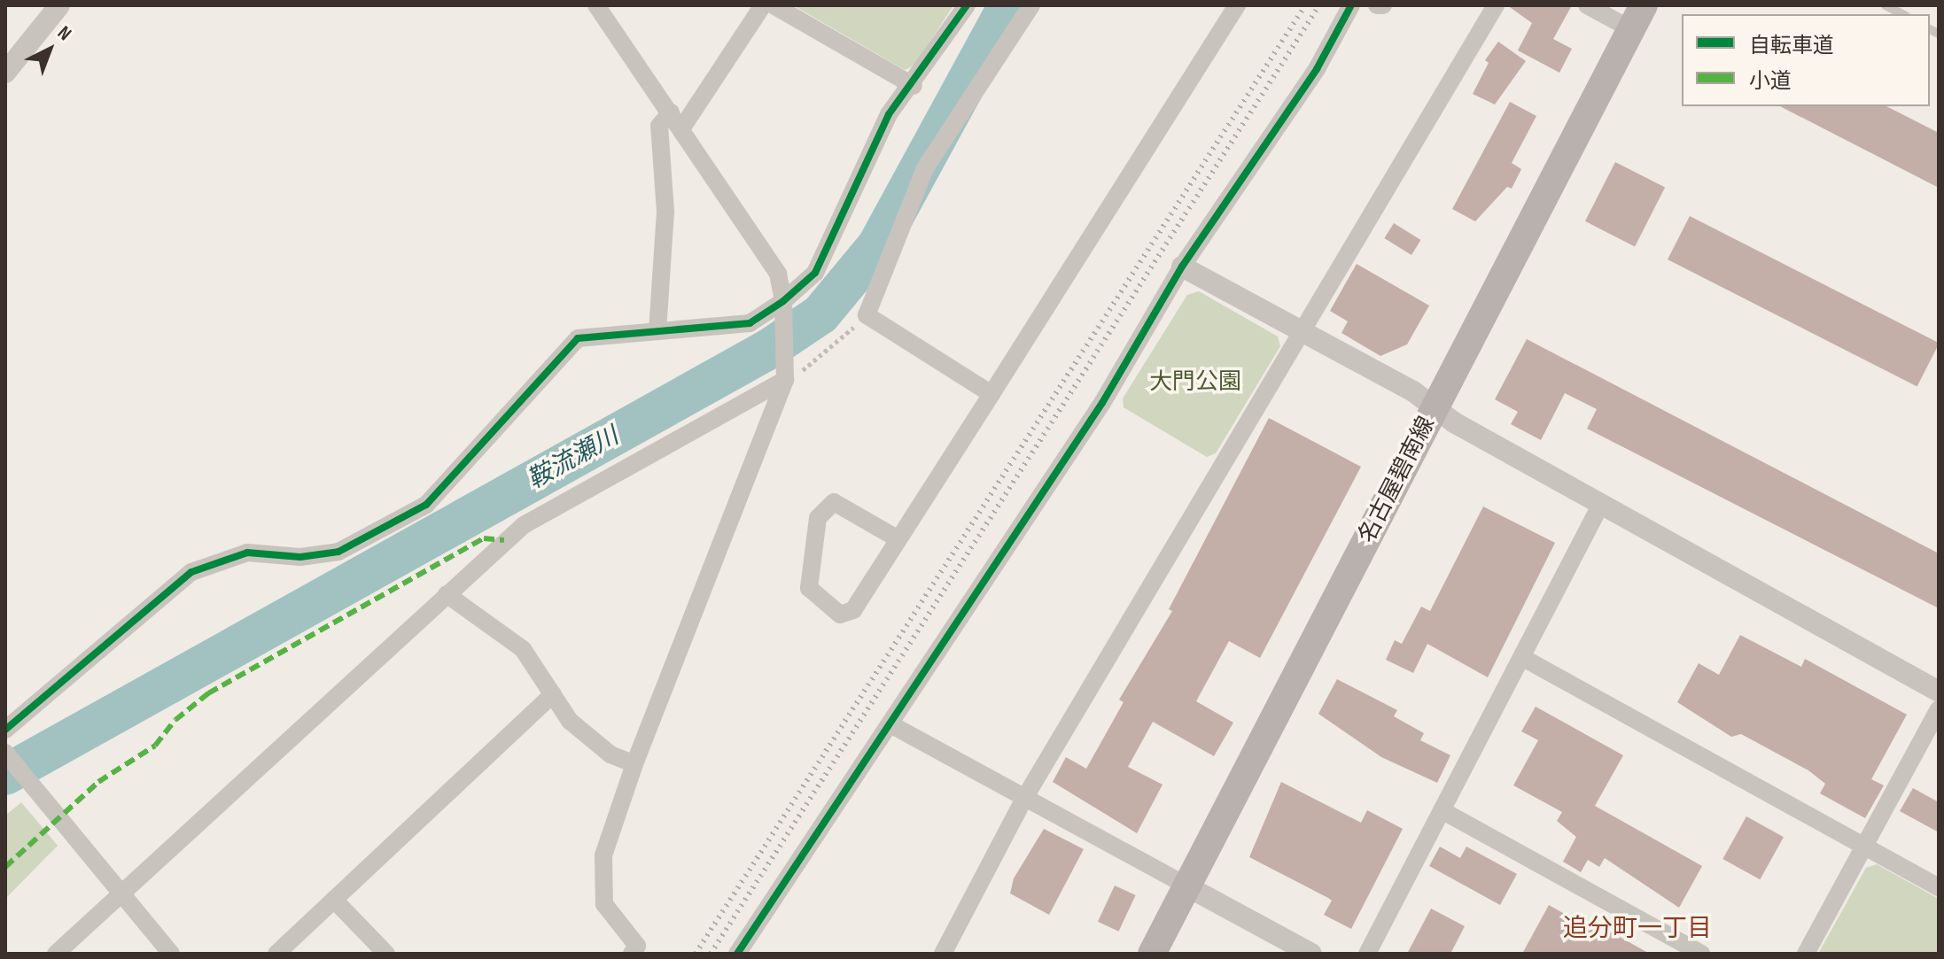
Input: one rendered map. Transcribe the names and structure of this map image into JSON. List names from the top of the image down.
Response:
{
  "streets": {
    "main road": ["名古屋碧南線"]
  },
  "districts": ["追分町一丁目"],
  "water": ["鞍流瀬川"],
  "parks": ["大門公園"],
  "legend": ["自転車道", "小道"],
  "north": "top right"
}
